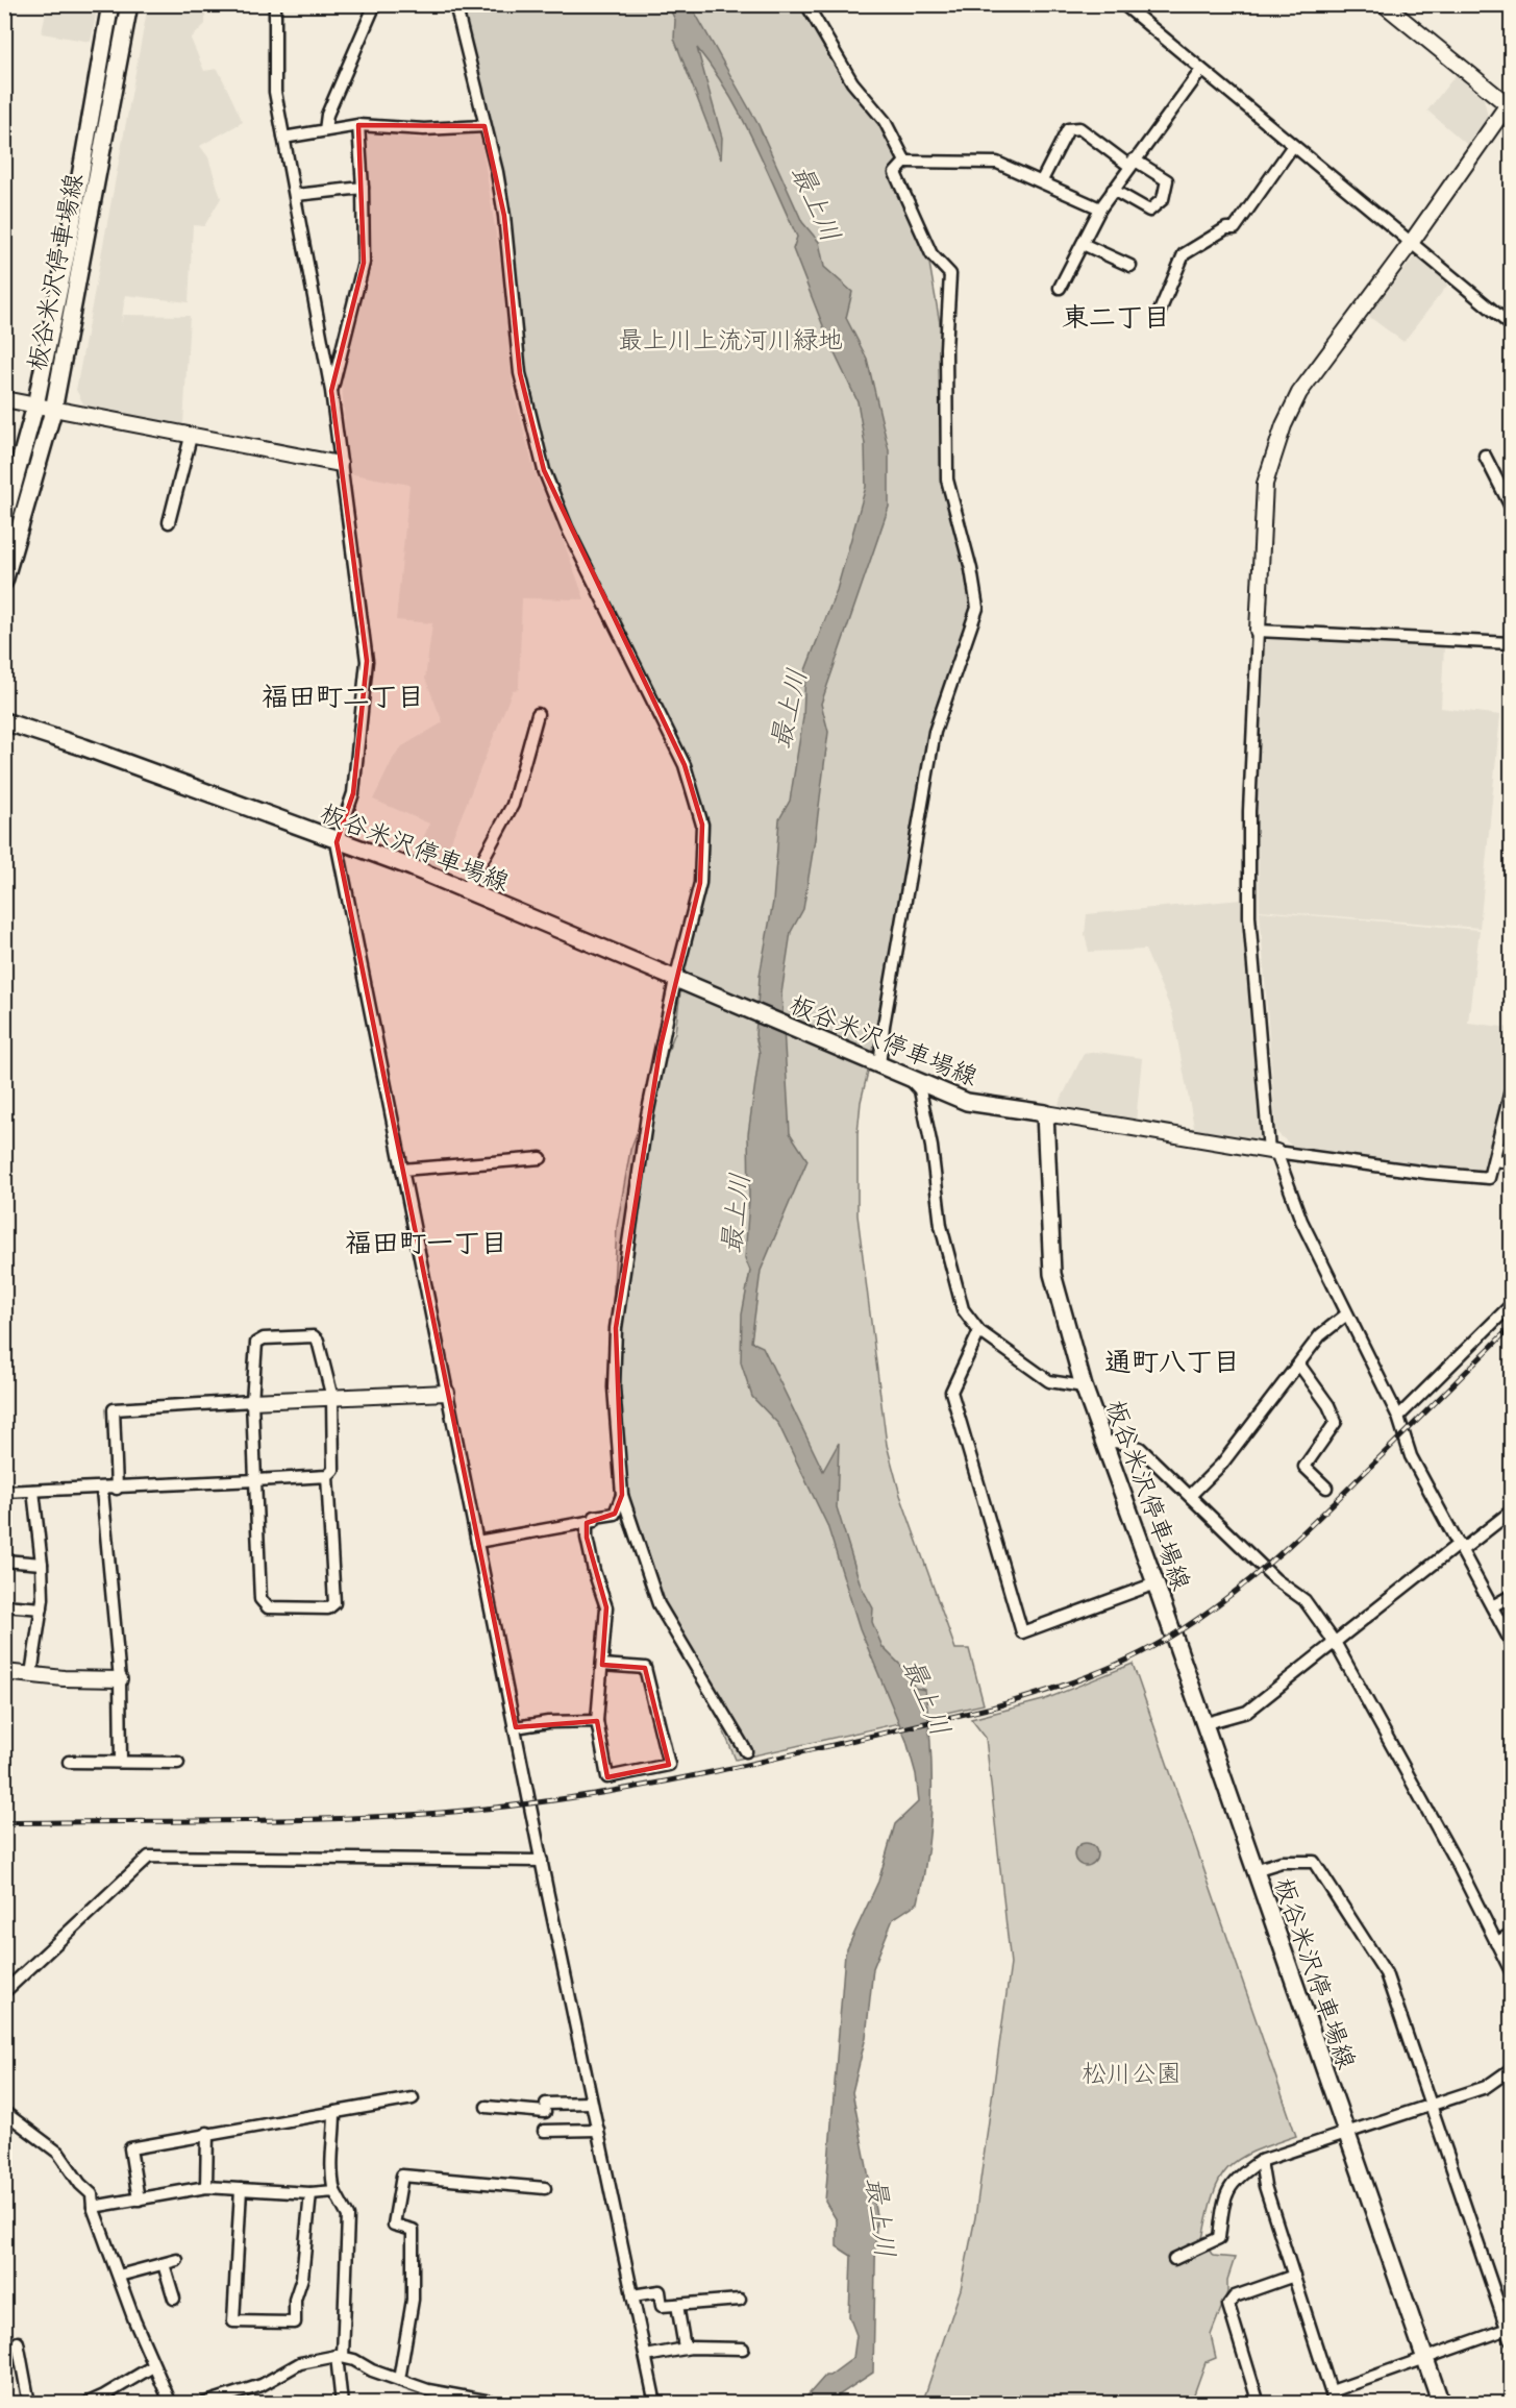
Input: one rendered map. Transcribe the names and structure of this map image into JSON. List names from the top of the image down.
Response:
{
  "streets": {
    "main road": ["板谷米沢停車場線"]
  },
  "districts": [
    "東二丁目",
    "福田町二丁目",
    "福田町一丁目",
    "通町八丁目"
  ],
  "water": ["最上川"],
  "parks": ["最上川上流河川緑地", "松川公園"]
}
